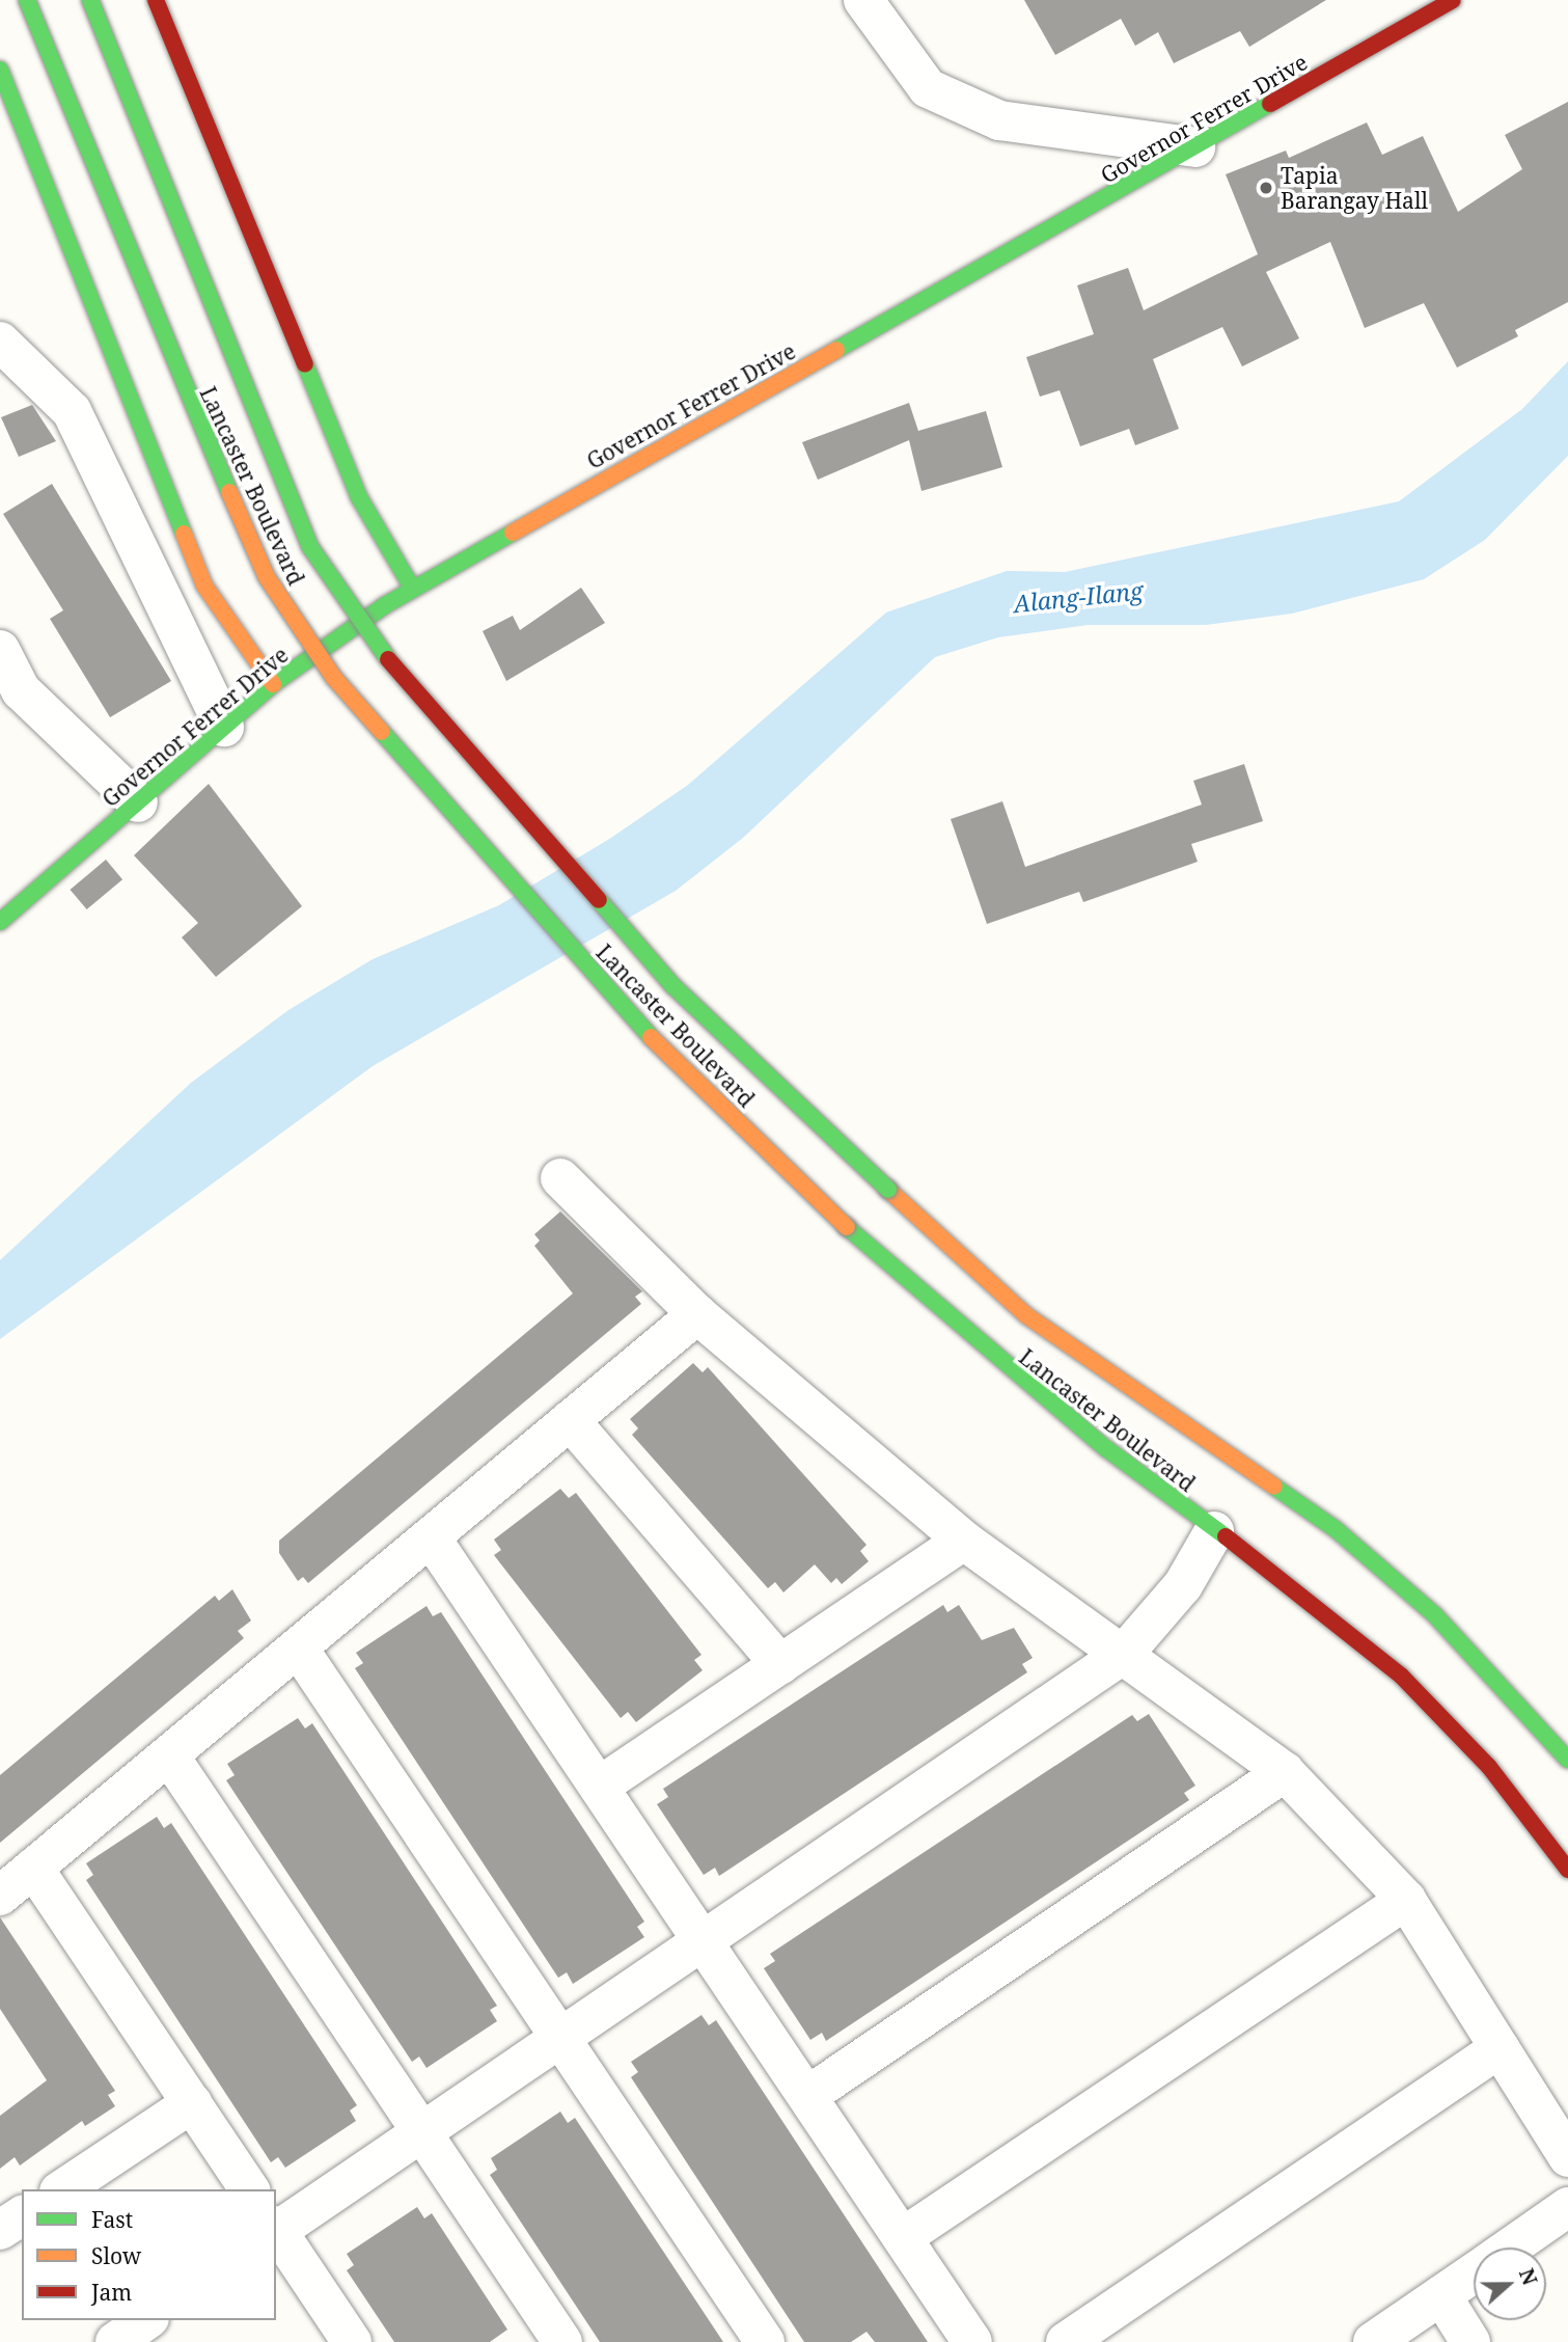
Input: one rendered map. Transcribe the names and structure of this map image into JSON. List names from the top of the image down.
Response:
{
  "streets": {
    "main road": ["Governor Ferrer Drive", "Lancaster Boulevard"]
  },
  "water": ["Alang-Ilang"],
  "places": ["Tapia Barangay Hall"],
  "legend": ["Fast", "Slow", "Jam"],
  "north": "right"
}
